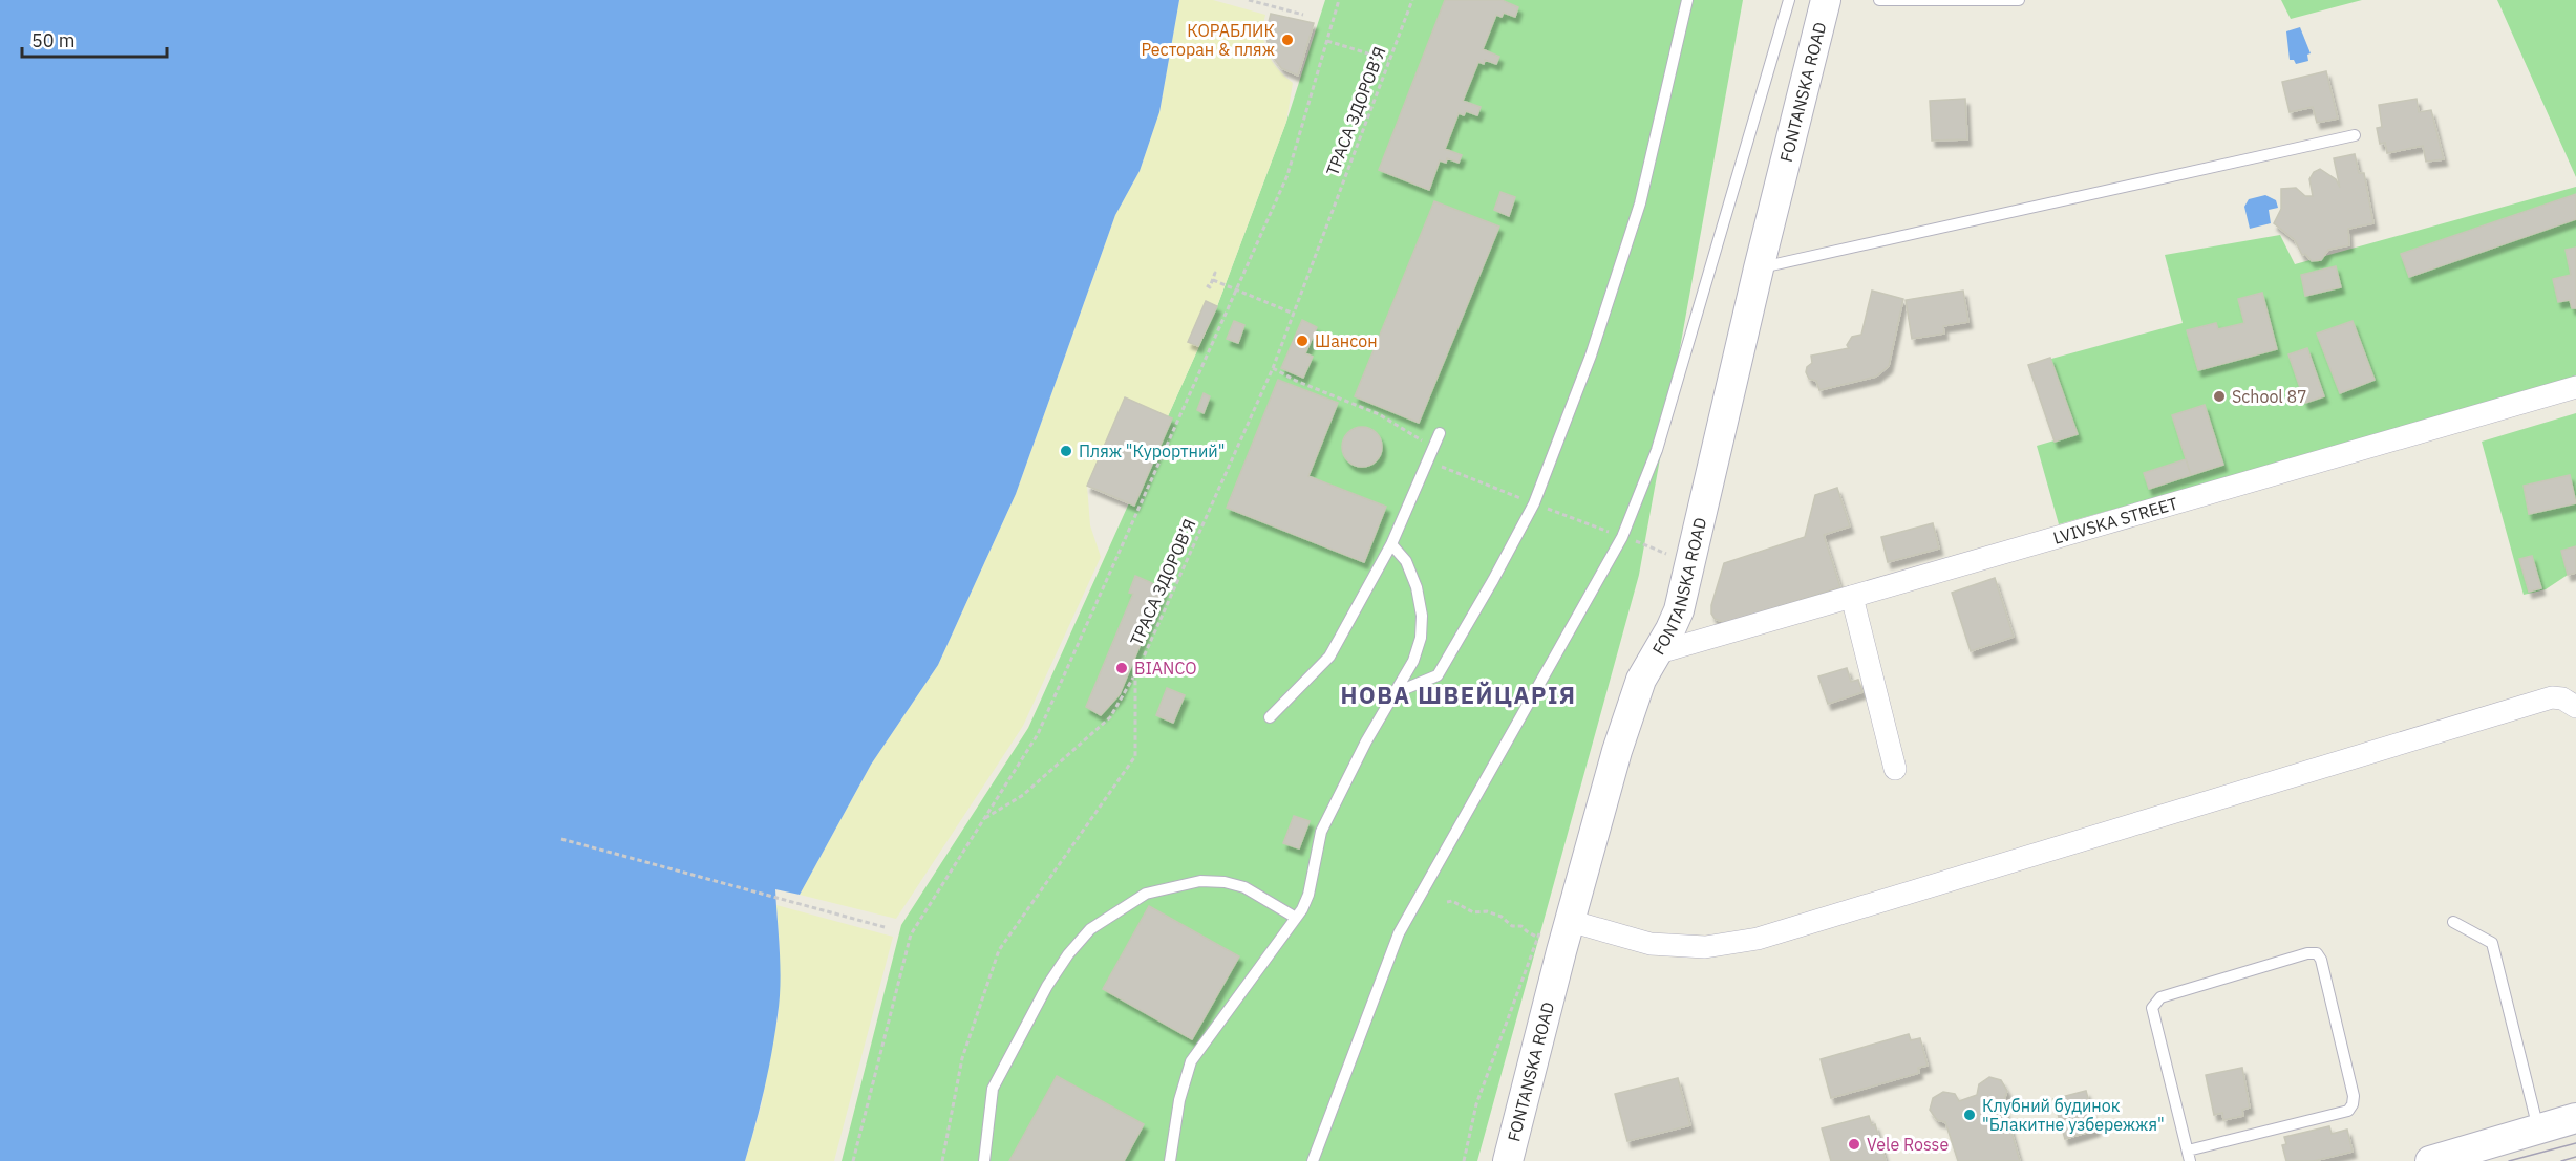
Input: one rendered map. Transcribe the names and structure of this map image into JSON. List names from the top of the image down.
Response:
{
  "streets": {
    "main road": ["FONTANSKA ROAD"],
    "street": ["LVIVSKA STREET"],
    "path": ["ТРАСА ЗДОРОВ’Я"]
  },
  "crossings": [
    ["FONTANSKA ROAD", "LVIVSKA STREET"]
  ],
  "districts": ["НОВА ШВЕЙЦАРІЯ"],
  "places": [
    "КОРАБЛИК Ресторан & пляж",
    "Шансон",
    "School 87",
    "Пляж \"Курортний\"",
    "BIANCO",
    "Клубний будинок \"Блакитне узбережжя\"",
    "Vele Rosse"
  ],
  "scale_bar": "50 m"
}
